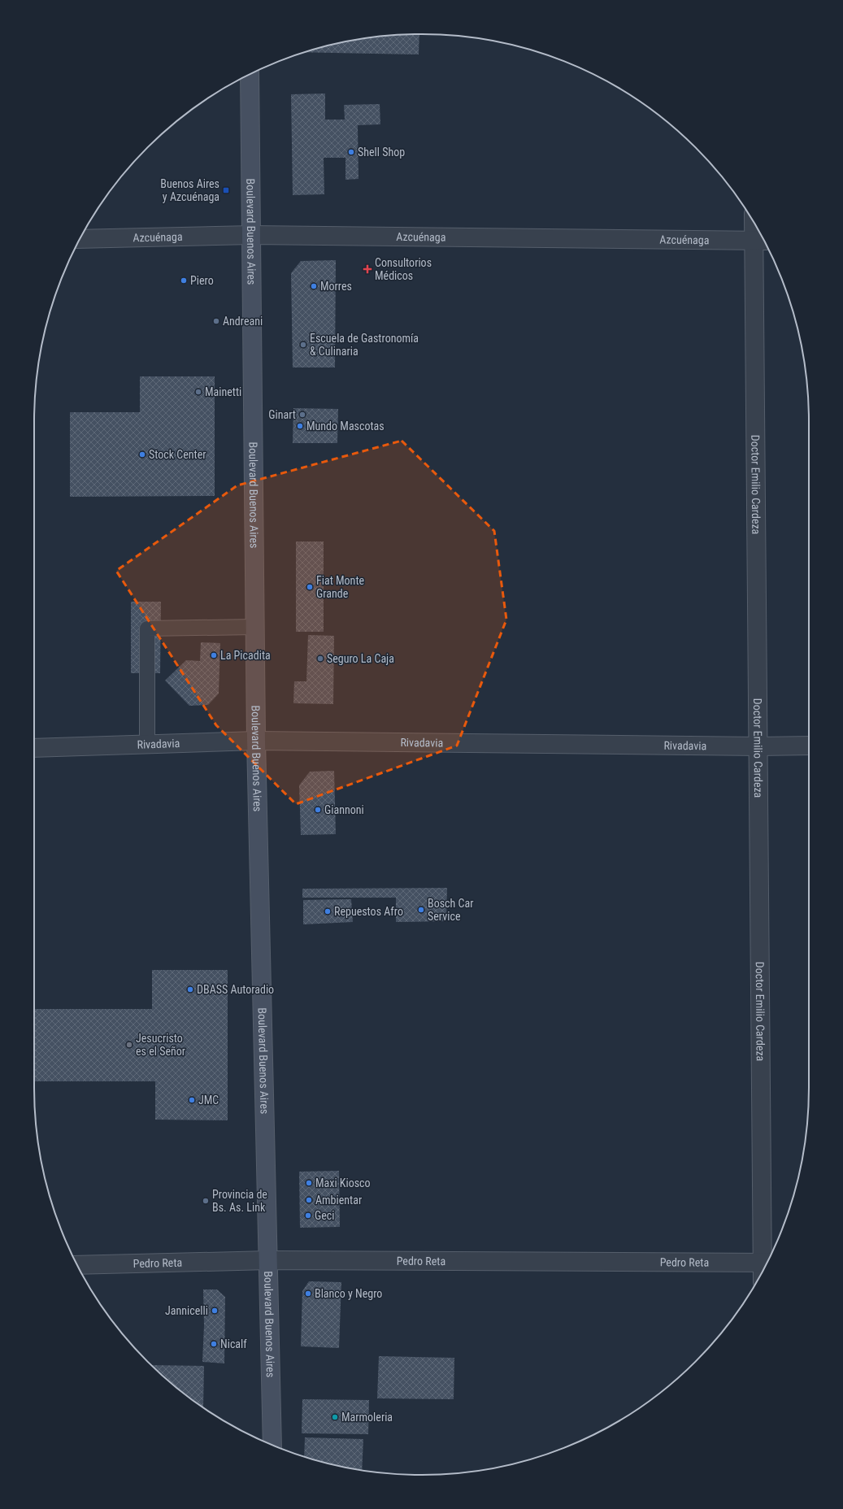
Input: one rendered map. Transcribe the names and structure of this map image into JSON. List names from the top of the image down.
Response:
{
  "streets": {
    "main road": ["Boulevard Buenos Aires"],
    "street": [
      "Azcuénaga",
      "Doctor Emilio Cardeza",
      "Rivadavia",
      "Pedro Reta"
    ]
  },
  "crossings": [
    ["Boulevard Buenos Aires", "Azcuénaga"],
    ["Boulevard Buenos Aires", "Rivadavia"],
    ["Boulevard Buenos Aires", "Pedro Reta"],
    ["Azcuénaga", "Doctor Emilio Cardeza"],
    ["Doctor Emilio Cardeza", "Rivadavia"]
  ],
  "places": {
    "other": [
      "Shell Shop",
      "Piero",
      "Morres",
      "Andreani",
      "Escuela de Gastronomía & Culinaria",
      "Mainetti",
      "Ginart",
      "Mundo Mascotas",
      "Stock Center",
      "Fiat Monte Grande",
      "La Picadita",
      "Seguro La Caja",
      "Giannoni",
      "Bosch Car Service",
      "Repuestos Afro",
      "DBASS Autoradio",
      "Jesucristo es el Señor",
      "JMC",
      "Maxi Kiosco",
      "Ambientar",
      "Provincia de Bs. As. Link",
      "Geci",
      "Blanco y Negro",
      "Jannicelli",
      "Nicalf",
      "Marmoleria"
    ],
    "transit": ["Buenos Aires y Azcuénaga"],
    "health": ["Consultorios Médicos"]
  }
}
